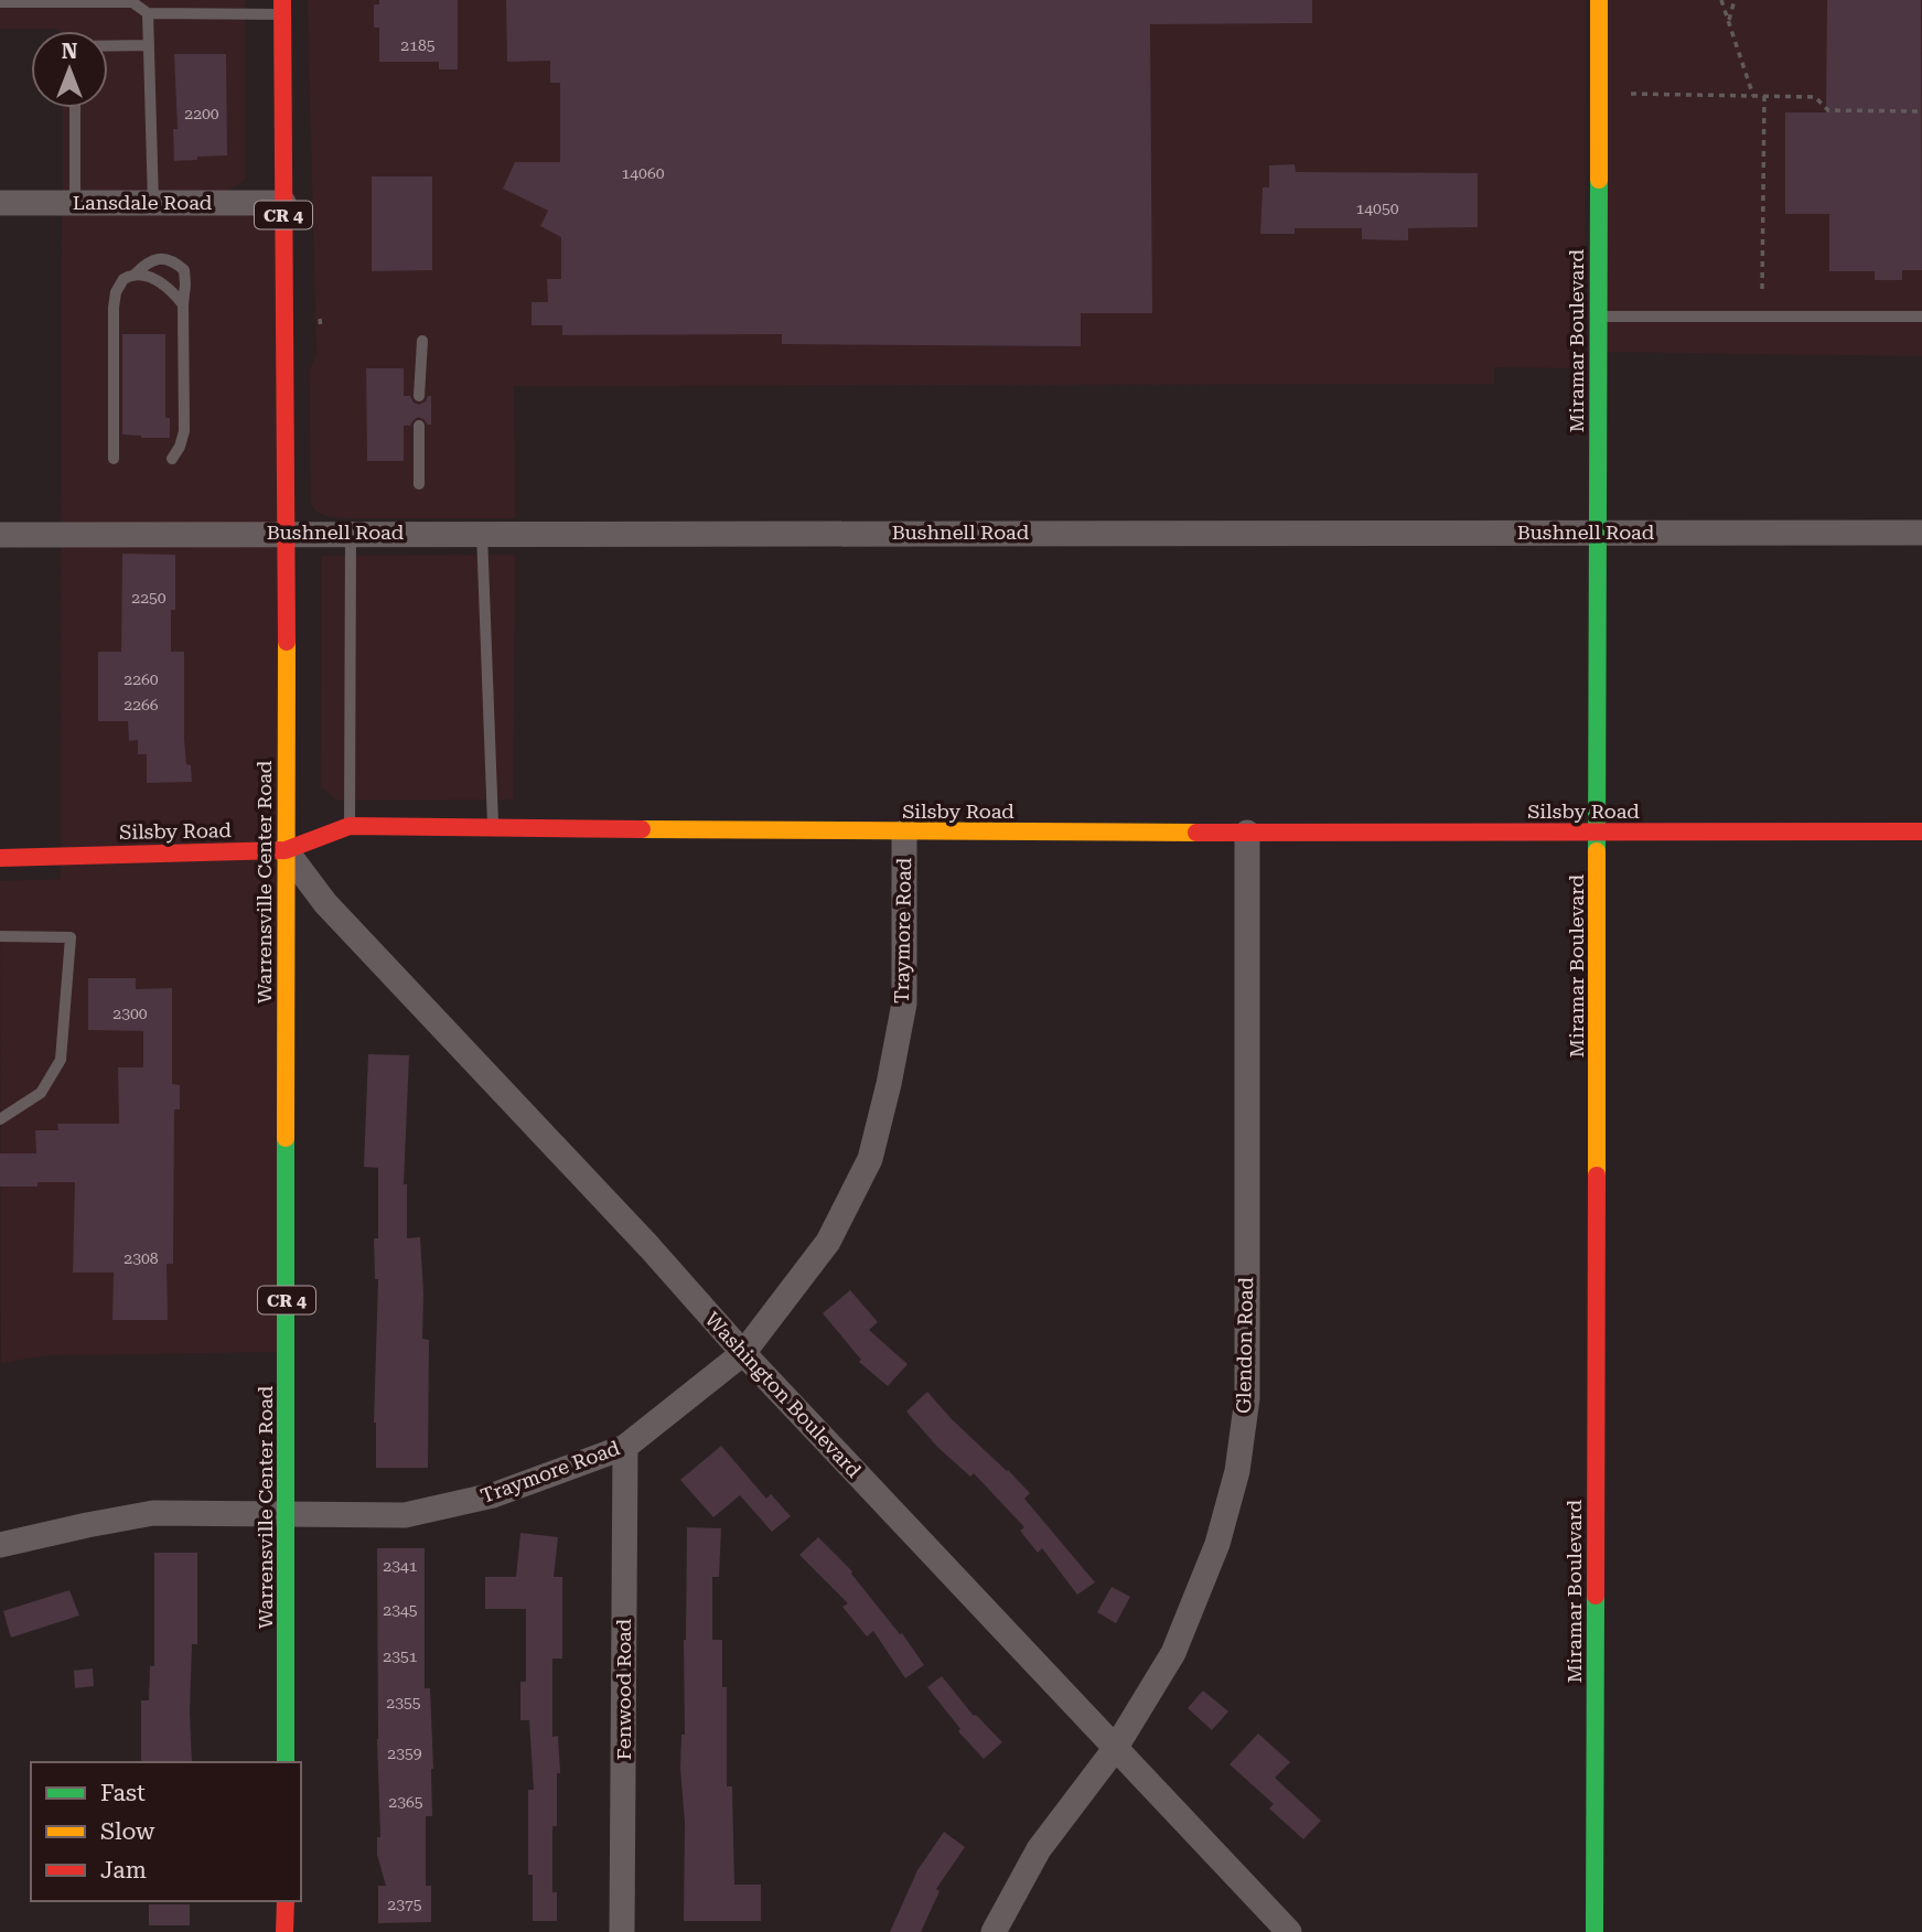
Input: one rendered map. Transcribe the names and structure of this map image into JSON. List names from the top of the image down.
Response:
{
  "streets": {
    "street": [
      "Lansdale Road",
      "CR 4",
      "Miramar Boulevard",
      "Bushnell Road",
      "Silsby Road",
      "Warrensville Center Road",
      "Traymore Road",
      "Glendon Road",
      "Washington Boulevard",
      "Fenwood Road"
    ]
  },
  "crossings": [
    ["Lansdale Road", "Warrensville Center Road"],
    ["Miramar Boulevard", "Bushnell Road"],
    ["Miramar Boulevard", "Silsby Road"],
    ["Bushnell Road", "Warrensville Center Road"],
    ["Silsby Road", "Warrensville Center Road"],
    ["Silsby Road", "Traymore Road"],
    ["Silsby Road", "Glendon Road"],
    ["Silsby Road", "Washington Boulevard"],
    ["Warrensville Center Road", "Traymore Road"],
    ["Warrensville Center Road", "Washington Boulevard"],
    ["Traymore Road", "Washington Boulevard"],
    ["Traymore Road", "Fenwood Road"],
    ["Glendon Road", "Washington Boulevard"]
  ],
  "house_numbers": [
    "2185",
    "2200",
    "14060",
    "14050",
    "2250",
    "2260",
    "2266",
    "2300",
    "2308",
    "2341",
    "2345",
    "2351",
    "2355",
    "2359",
    "2365",
    "2375"
  ],
  "legend": ["Fast", "Slow", "Jam"],
  "north": "top"
}
